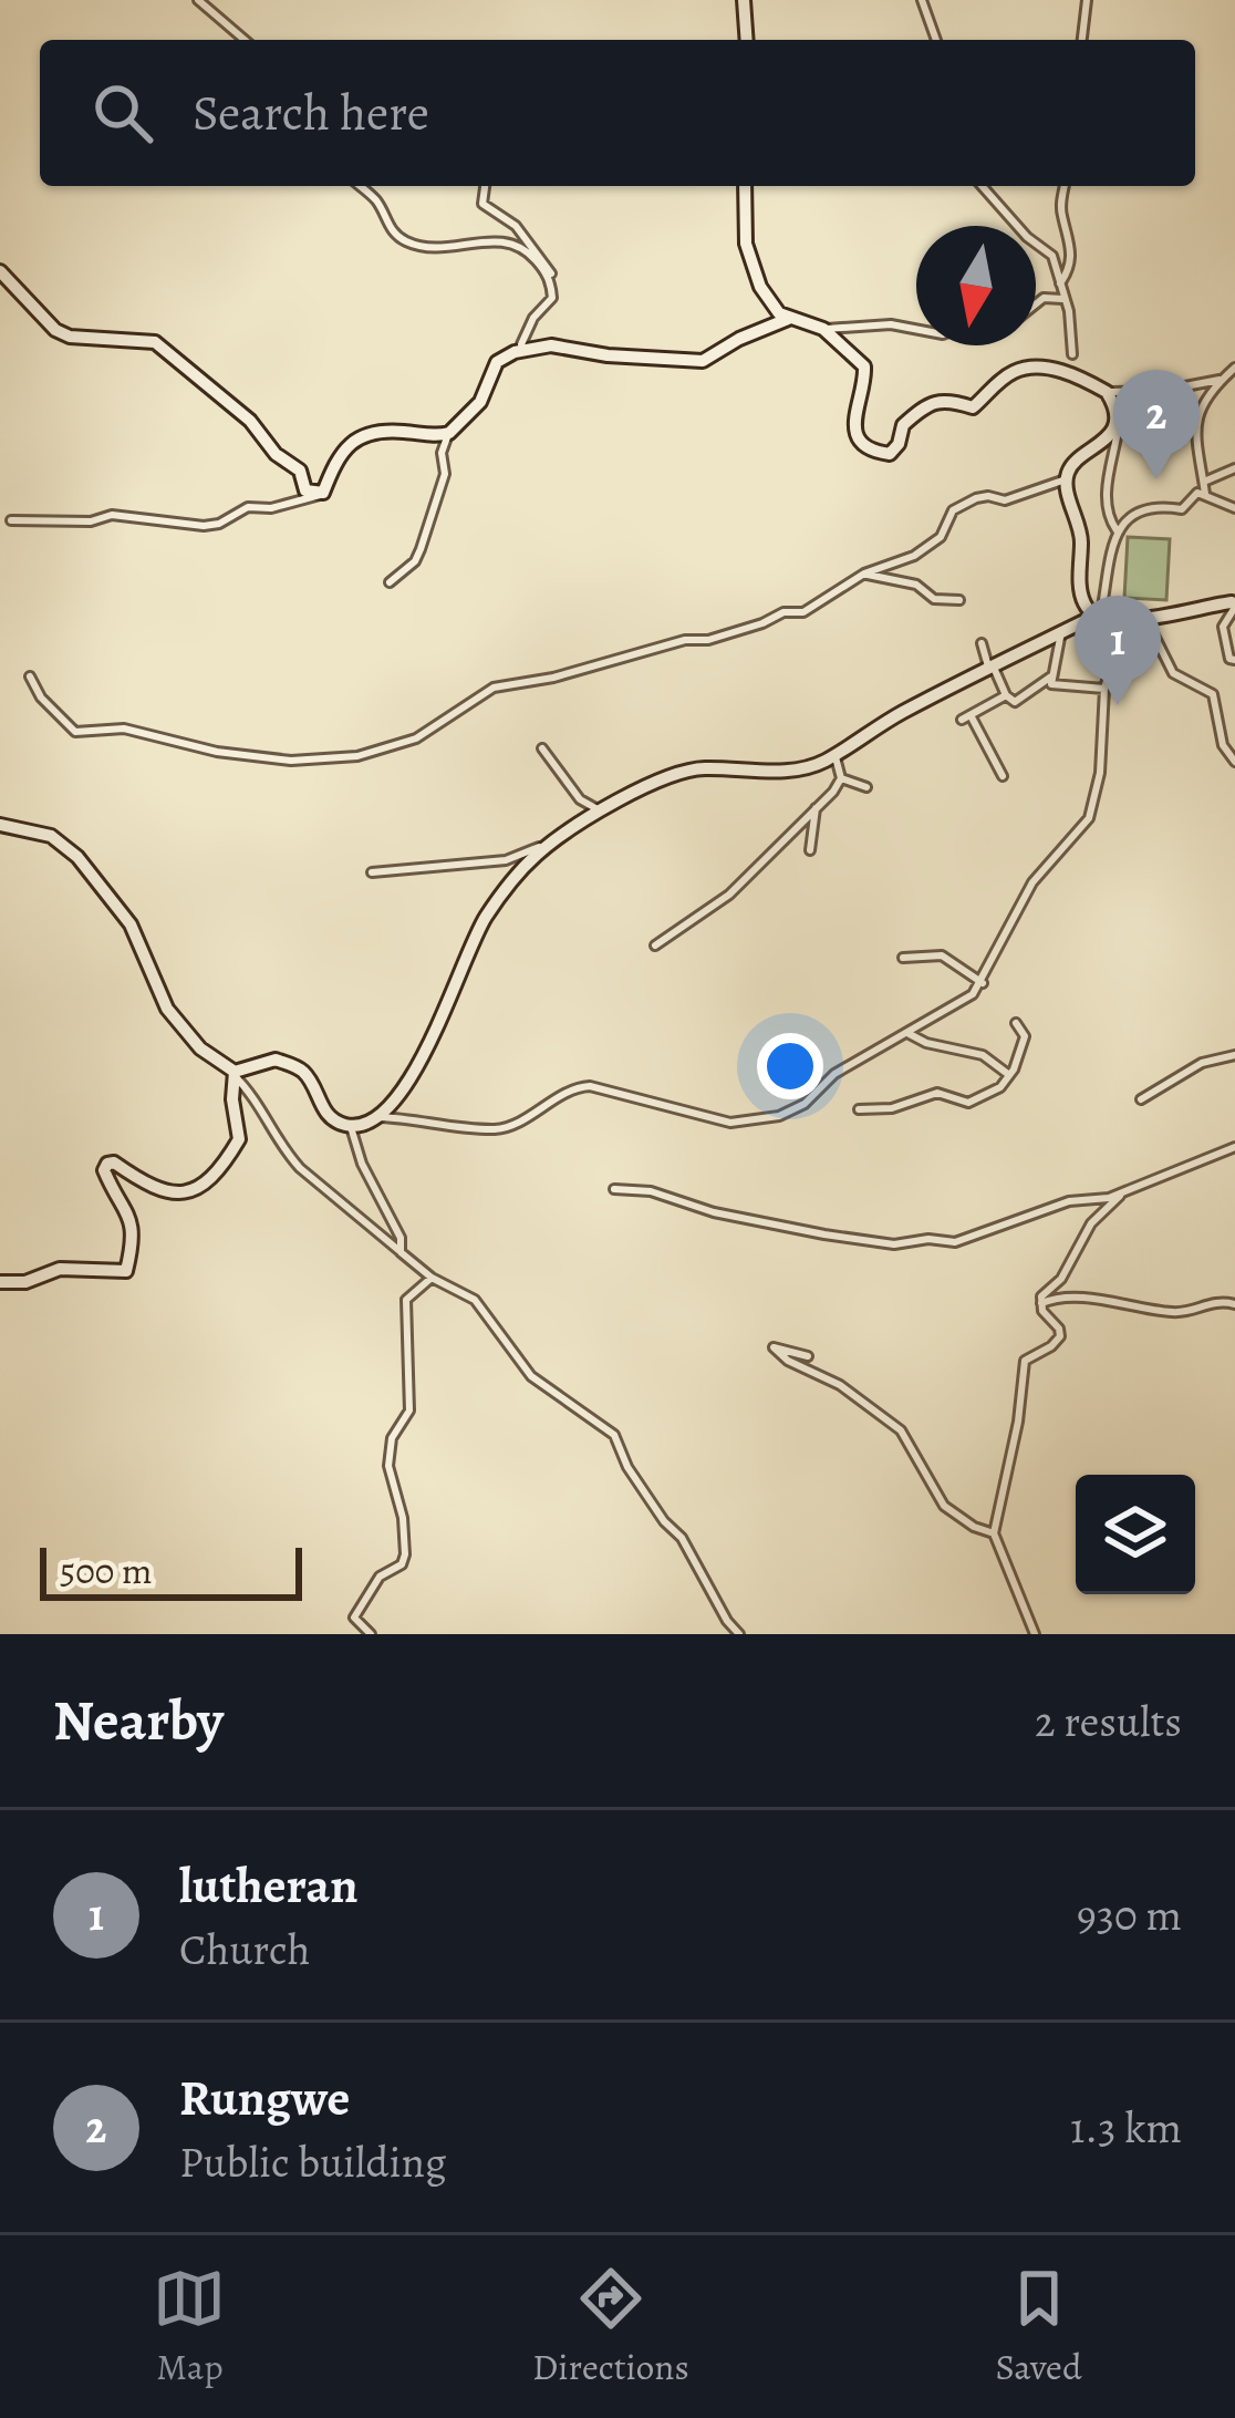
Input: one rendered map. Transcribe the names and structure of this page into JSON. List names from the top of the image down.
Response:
{
  "scale_bar": "500 m",
  "north": "bottom",
  "page": {
    "search": "Search here",
    "pins": ["2", "1"],
    "scale": "500 m",
    "heading": ["Nearby", "2 results"],
    "list": [
      {
        "mark": "1",
        "name": "lutheran",
        "note": "Church",
        "value": "930 m"
      },
      {
        "mark": "2",
        "name": "Rungwe",
        "note": "Public building",
        "value": "1.3 km"
      }
    ],
    "nav": ["Map", "Directions", "Saved"]
  }
}
